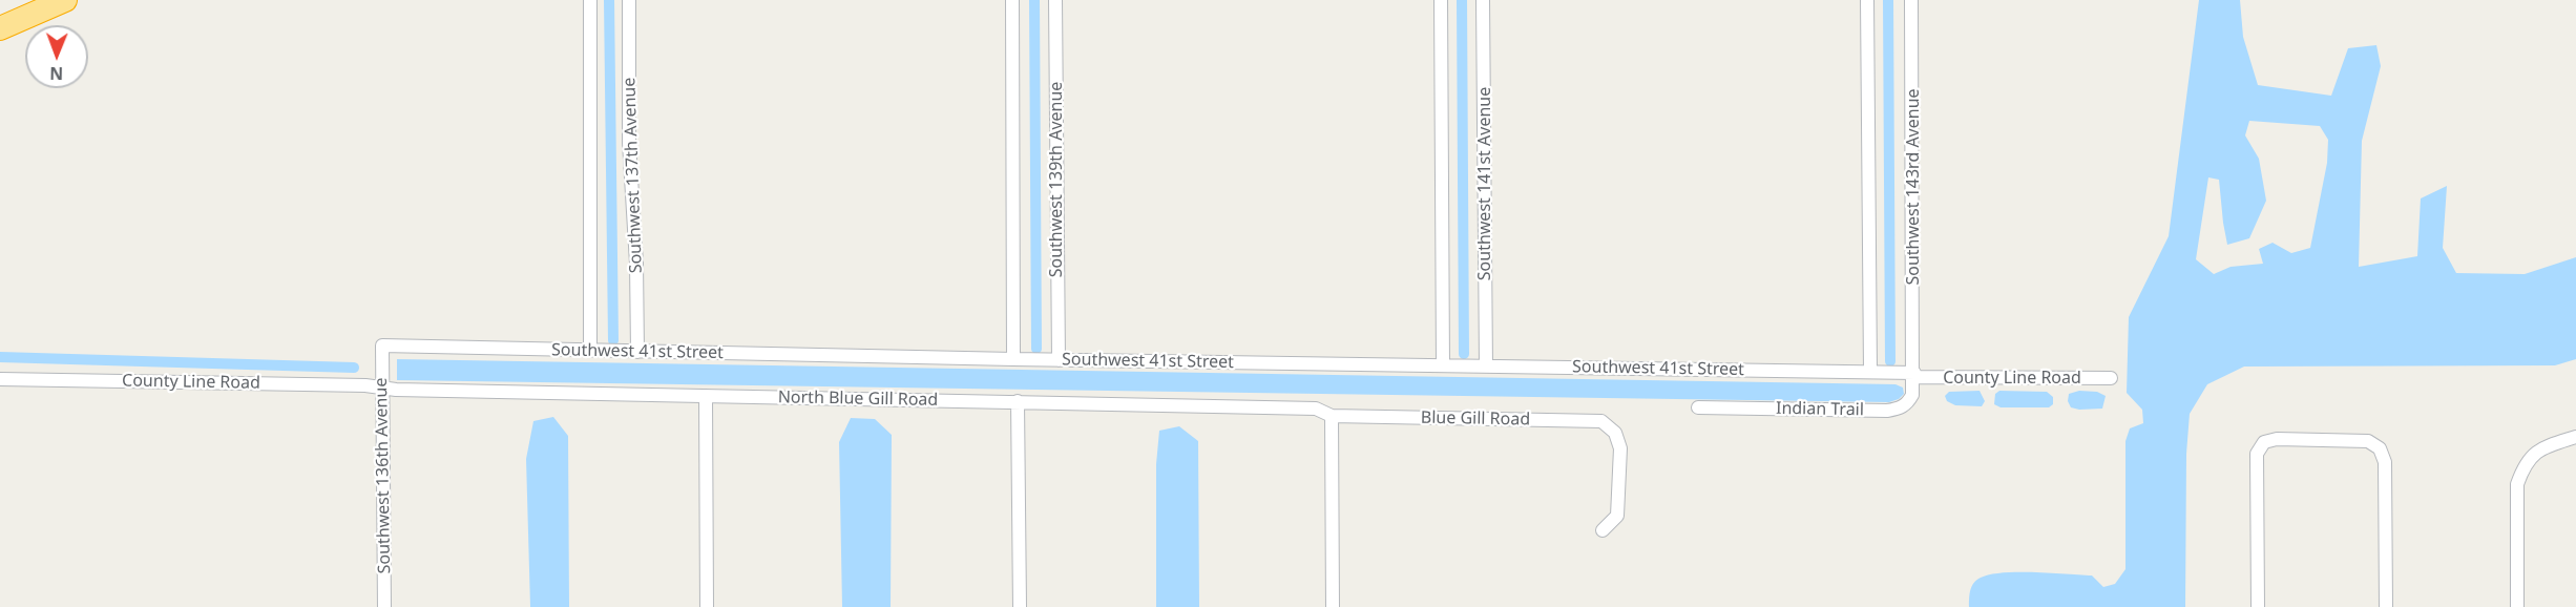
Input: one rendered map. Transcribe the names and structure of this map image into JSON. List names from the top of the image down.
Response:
{
  "streets": {
    "street": [
      "Southwest 137th Avenue",
      "Southwest 139th Avenue",
      "Southwest 141st Avenue",
      "Southwest 143rd Avenue",
      "Southwest 41st Street",
      "County Line Road",
      "North Blue Gill Road",
      "Indian Trail",
      "Blue Gill Road",
      "Southwest 136th Avenue"
    ]
  },
  "crossings": [
    ["Southwest 137th Avenue", "Southwest 41st Street"],
    ["Southwest 139th Avenue", "Southwest 41st Street"],
    ["Southwest 141st Avenue", "Southwest 41st Street"],
    ["Southwest 143rd Avenue", "Southwest 41st Street"],
    ["Southwest 143rd Avenue", "County Line Road"],
    ["Southwest 143rd Avenue", "Indian Trail"],
    ["Southwest 41st Street", "County Line Road"],
    ["Southwest 41st Street", "Indian Trail"],
    ["Southwest 41st Street", "Southwest 136th Avenue"],
    ["County Line Road", "North Blue Gill Road"],
    ["County Line Road", "Indian Trail"],
    ["County Line Road", "Southwest 136th Avenue"],
    ["North Blue Gill Road", "Blue Gill Road"],
    ["North Blue Gill Road", "Southwest 136th Avenue"]
  ],
  "north": "bottom"
}
